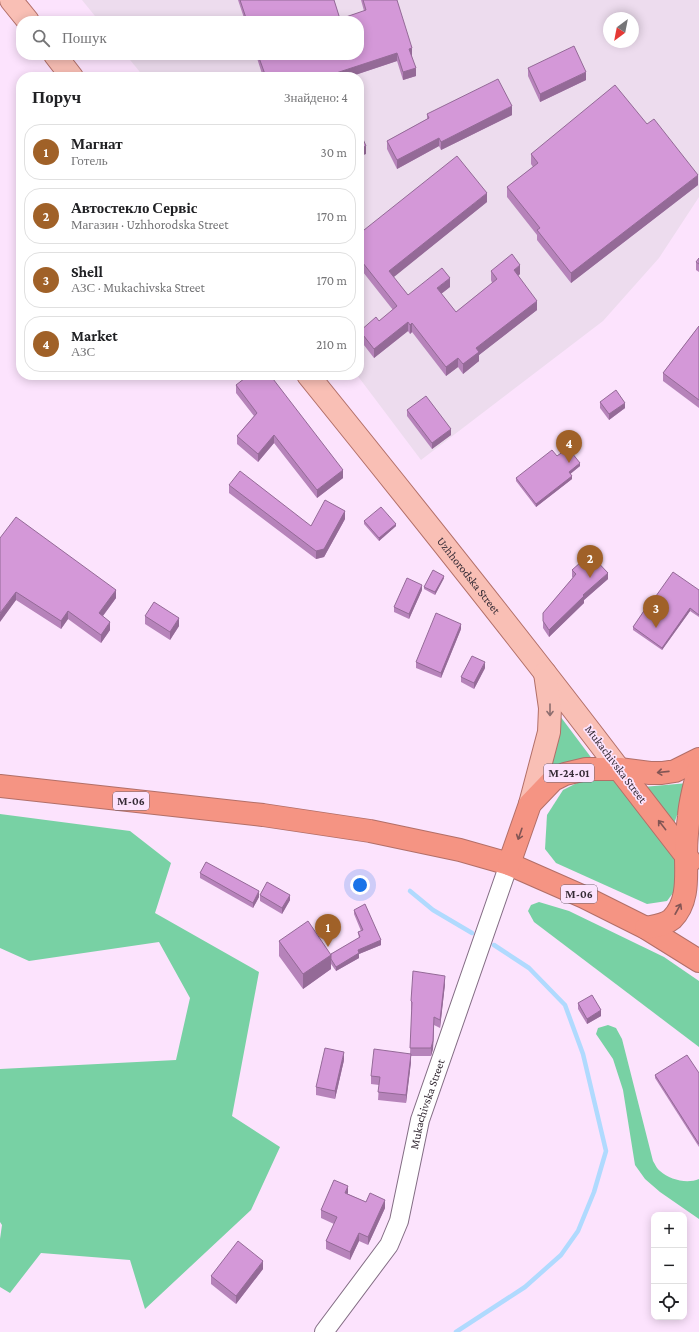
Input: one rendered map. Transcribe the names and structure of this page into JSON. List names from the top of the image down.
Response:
{
  "streets": {
    "highway": ["Mukachivska Street", "М-24-01", "М-06"],
    "main road": ["Uzhhorodska Street"]
  },
  "crossings": [
    ["Uzhhorodska Street", "Mukachivska Street"],
    ["Mukachivska Street", "М-24-01"],
    ["Mukachivska Street", "М-06"],
    ["М-24-01", "М-06"]
  ],
  "north": "bottom left",
  "page": {
    "search": "Пошук",
    "heading": ["Поруч", "Знайдено: 4"],
    "list": [
      {
        "mark": "1",
        "name": "Магнат",
        "note": "Готель",
        "value": "30 m"
      },
      {
        "mark": "2",
        "name": "Автостекло Сервіс",
        "note": "Магазин · Uzhhorodska Street",
        "value": "170 m"
      },
      {
        "mark": "3",
        "name": "Shell",
        "note": "АЗС · Mukachivska Street",
        "value": "170 m"
      },
      {
        "mark": "4",
        "name": "Market",
        "note": "АЗС",
        "value": "210 m"
      }
    ],
    "pins": [
      "4",
      "2",
      "3",
      "1"
    ],
    "map_buttons": ["+", "−"]
  }
}
